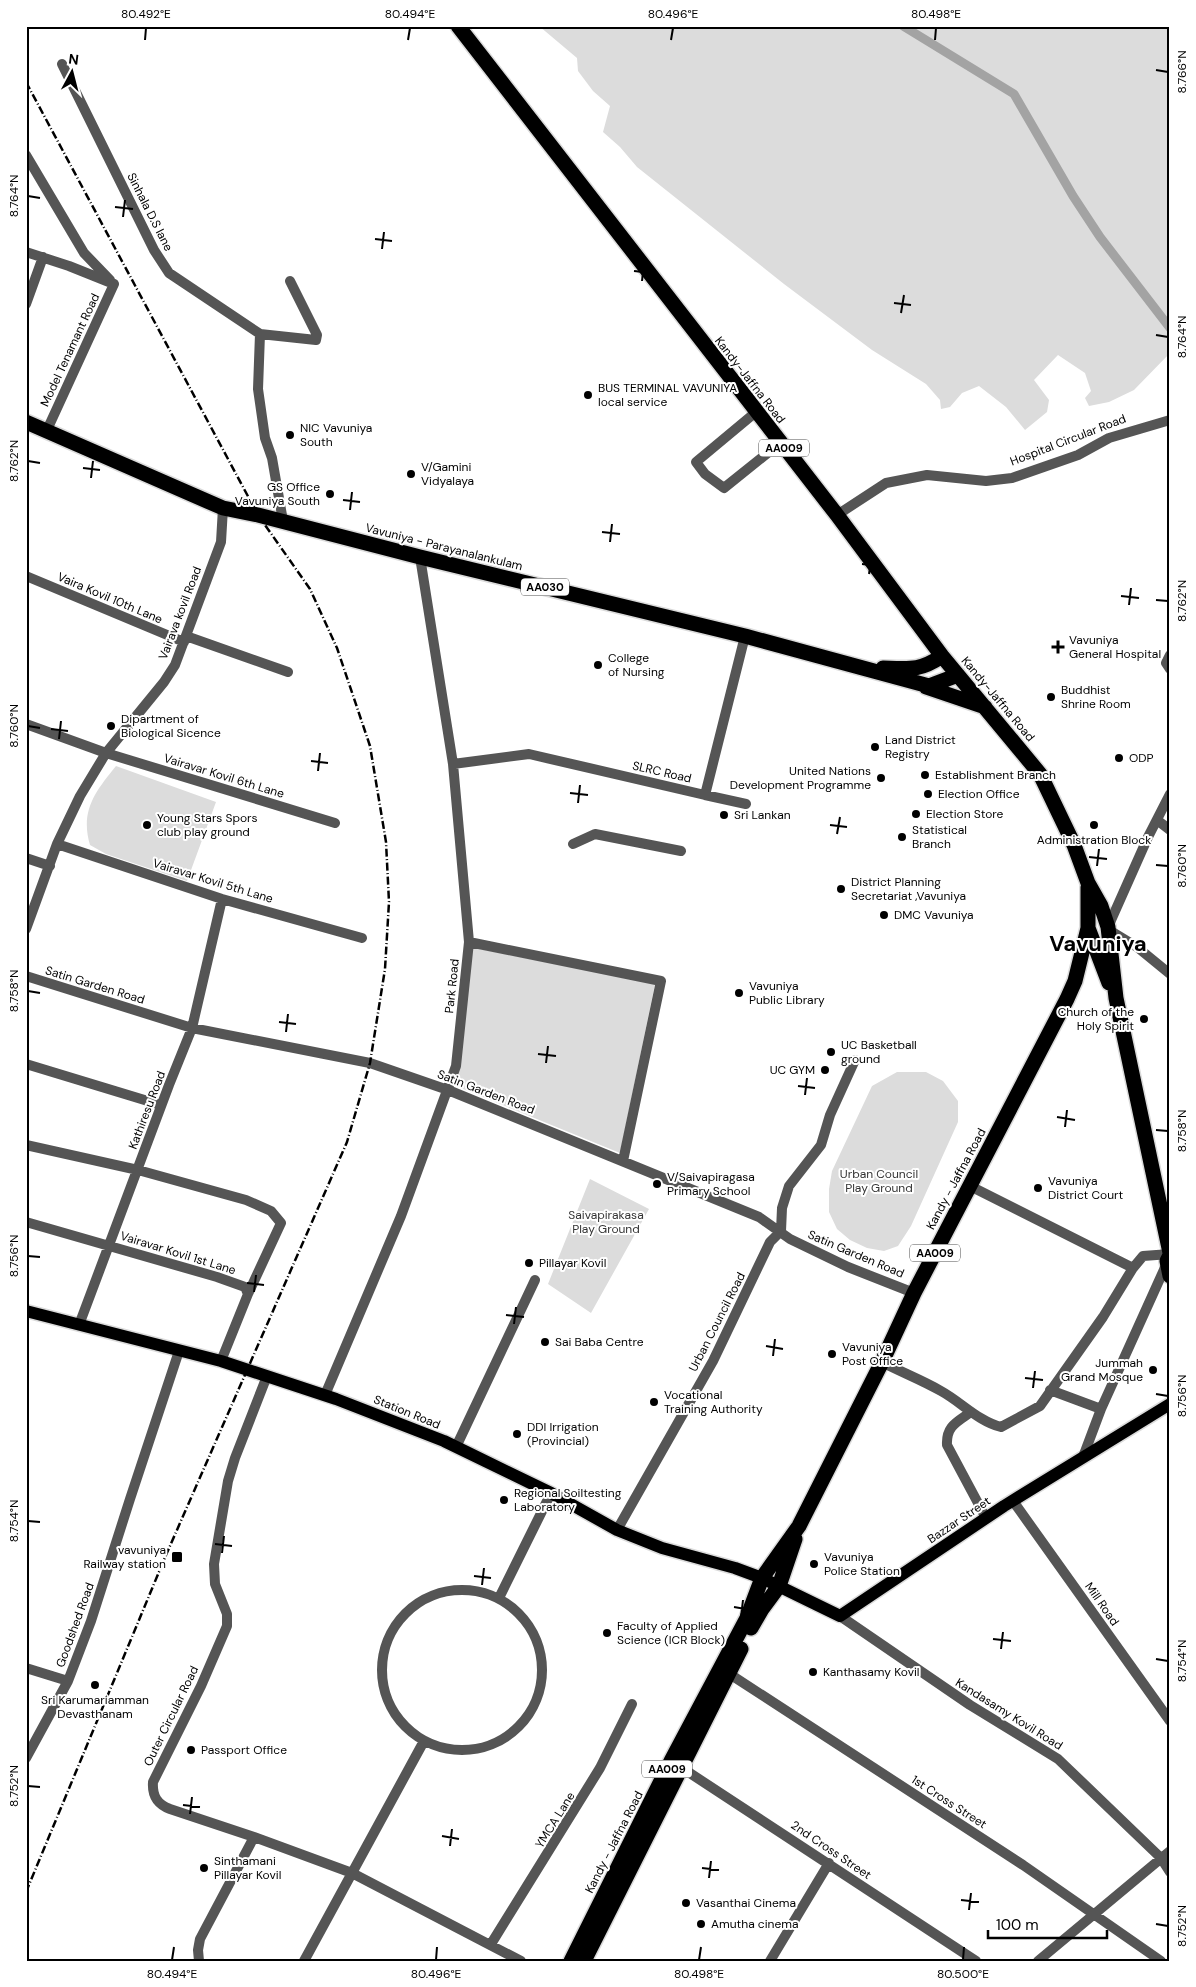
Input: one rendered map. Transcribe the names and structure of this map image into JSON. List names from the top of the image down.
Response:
{
  "streets": {
    "highway": [
      "Kandy-Jaffna Road",
      "AA009",
      "Vavuniya - Parayanalankulam",
      "AA030",
      "Kandy - Jaffna Road"
    ],
    "main road": ["Station Road", "Bazzar Street"],
    "street": [
      "Sinhala D.S lane",
      "Model Tenamant Road",
      "Hospital Circular Road",
      "Vaira Kovil 10th Lane",
      "Vairava kovil Road",
      "SLRC Road",
      "Vairavar Kovil 6th Lane",
      "Vairavar Kovil 5th Lane",
      "Satin Garden Road",
      "Park Road",
      "Kathiresu Road",
      "Vairavar Kovil 1st Lane",
      "Urban Council Road",
      "Mill Road",
      "Goodshed Road",
      "Kandasamy Kovil Road",
      "Outer Circular Road",
      "1st Cross Street",
      "YMCA Lane",
      "2nd Cross Street"
    ]
  },
  "crossings": [
    ["Model Tenamant Road", "Vavuniya - Parayanalankulam"],
    ["Kandy-Jaffna Road", "Hospital Circular Road"],
    ["Kandy-Jaffna Road", "AA030"],
    ["Kandy-Jaffna Road", "Kandy - Jaffna Road"],
    ["Vavuniya - Parayanalankulam", "AA030"],
    ["Vavuniya - Parayanalankulam", "Vairava kovil Road"],
    ["Vavuniya - Parayanalankulam", "SLRC Road"],
    ["Vavuniya - Parayanalankulam", "Park Road"],
    ["Vaira Kovil 10th Lane", "Vairava kovil Road"],
    ["Vairava kovil Road", "Vairavar Kovil 6th Lane"],
    ["Vairava kovil Road", "Vairavar Kovil 5th Lane"],
    ["SLRC Road", "Park Road"],
    ["Vairavar Kovil 5th Lane", "Kathiresu Road"],
    ["Satin Garden Road", "Park Road"],
    ["Satin Garden Road", "Kathiresu Road"],
    ["Satin Garden Road", "Kandy - Jaffna Road"],
    ["Satin Garden Road", "Urban Council Road"],
    ["Park Road", "Station Road"],
    ["Kathiresu Road", "Vairavar Kovil 1st Lane"],
    ["Kathiresu Road", "Station Road"],
    ["Kandy - Jaffna Road", "Station Road"],
    ["Kandy - Jaffna Road", "1st Cross Street"],
    ["Kandy - Jaffna Road", "2nd Cross Street"],
    ["Urban Council Road", "Station Road"],
    ["Station Road", "Goodshed Road"],
    ["Station Road", "Outer Circular Road"],
    ["Bazzar Street", "Mill Road"],
    ["Bazzar Street", "Kandasamy Kovil Road"],
    ["Outer Circular Road", "YMCA Lane"]
  ],
  "districts": ["Vavuniya"],
  "parks": ["Urban Council Play Ground", "Saivapirakasa Play Ground"],
  "places": {
    "other": [
      "BUS TERMINAL VAVUNIYA local service",
      "NIC Vavuniya South",
      "V/Gamini Vidyalaya",
      "GS Office Vavuniya South",
      "College of Nursing",
      "Buddhist Shrine Room",
      "Dipartment of Biological Sicence",
      "Land District Registry",
      "ODP",
      "Establishment Branch",
      "United Nations Development Programme",
      "Election Office",
      "Election Store",
      "Sri Lankan",
      "Young Stars Spors club play ground",
      "Administration Block",
      "Statistical Branch",
      "District Planning Secretariat ,Vavuniya",
      "DMC Vavuniya",
      "Vavuniya Public Library",
      "Church of the Holy Spirit",
      "UC Basketball ground",
      "UC GYM",
      "V/Saivapiragasa Primary School",
      "Vavuniya District Court",
      "Pillayar Kovil",
      "Sai Baba Centre",
      "Vavuniya Post Office",
      "Jummah Grand Mosque",
      "Vocational Training Authority",
      "DDI Irrigation (Provincial)",
      "Regional Soiltesting Laboratory",
      "Vavuniya Police Station",
      "Faculty of Applied Science (ICR Block)",
      "Kanthasamy Kovil",
      "Sri Karumariamman Devasthanam",
      "Passport Office",
      "Sinthamani Pillayar Kovil",
      "Vasanthai Cinema",
      "Amutha cinema"
    ],
    "health": ["Vavuniya General Hospital"],
    "transit": ["vavuniya Railway station"]
  },
  "scale_bar": "100 m",
  "north": "top",
  "coordinates": [
    "80.492°E",
    "80.494°E",
    "80.496°E",
    "80.498°E",
    "8.766°N",
    "8.764°N",
    "8.762°N",
    "8.760°N",
    "8.758°N",
    "8.756°N",
    "8.754°N",
    "8.752°N",
    "80.500°E"
  ]
}
